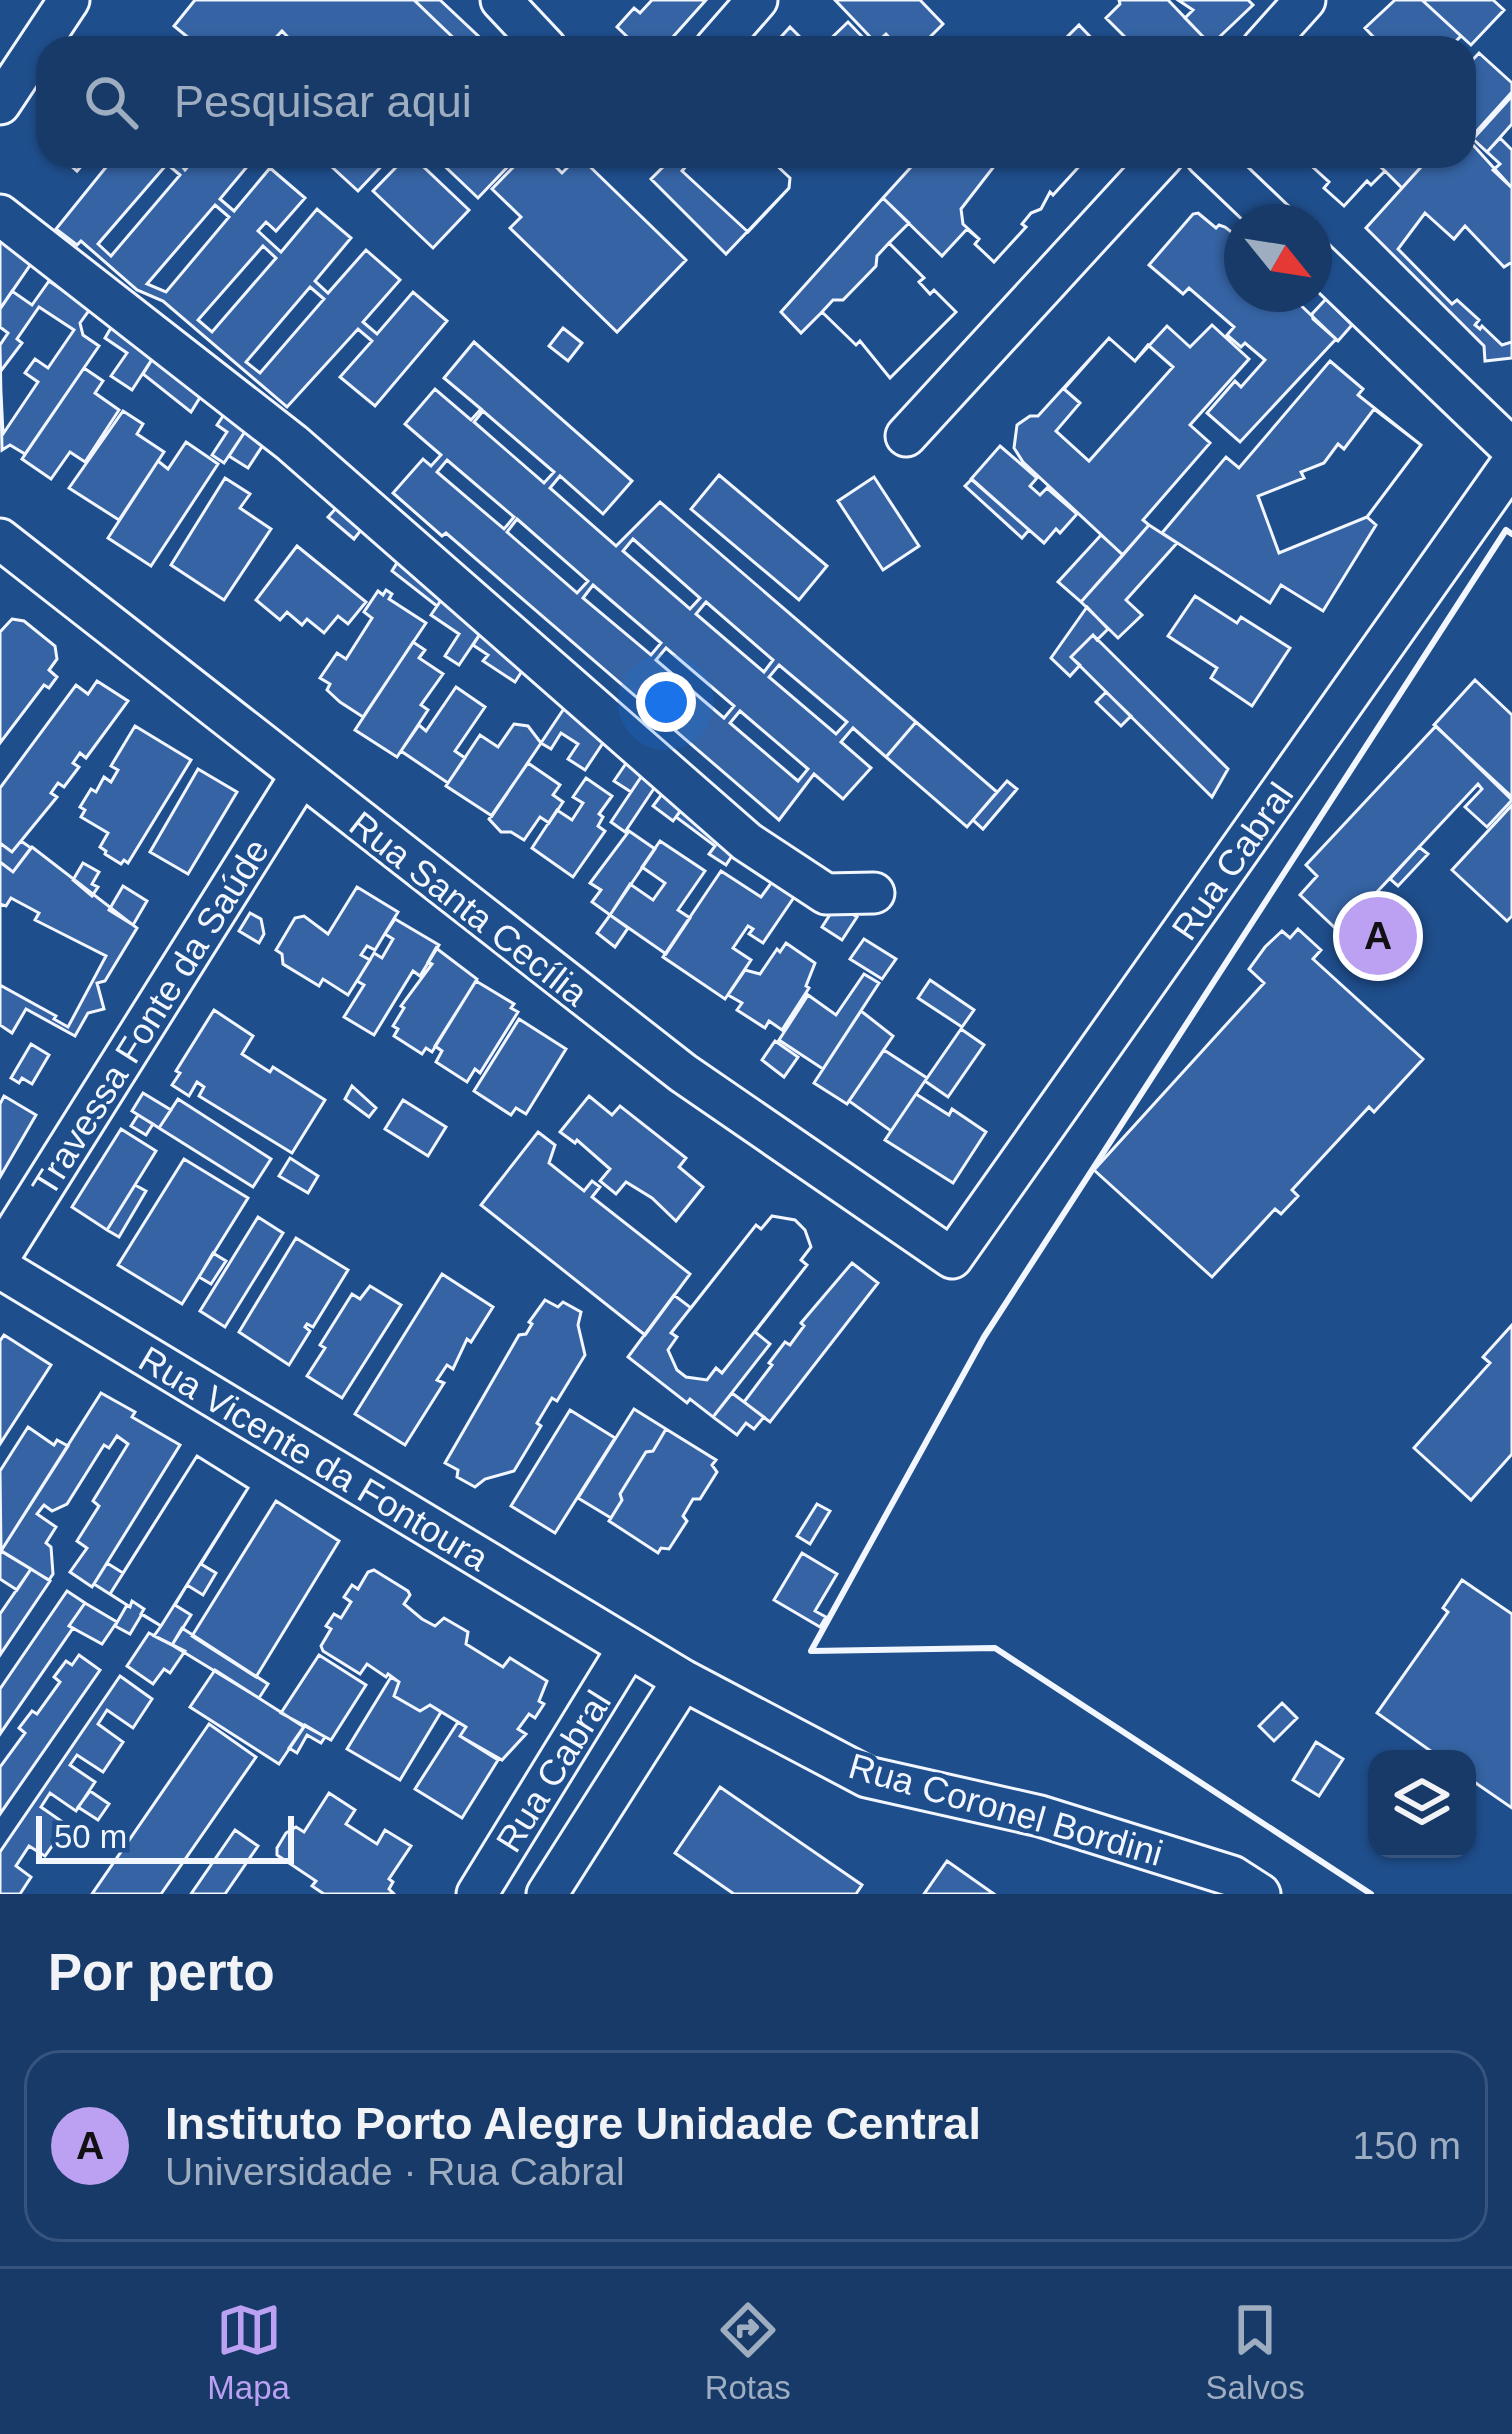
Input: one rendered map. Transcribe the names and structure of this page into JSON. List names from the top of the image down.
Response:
{
  "streets": {
    "street": [
      "Rua Cabral",
      "Rua Santa Cecília",
      "Travessa Fonte da Saúde",
      "Rua Vicente da Fontoura",
      "Rua Coronel Bordini"
    ]
  },
  "crossings": [
    ["Rua Cabral", "Rua Santa Cecília"],
    ["Rua Cabral", "Rua Vicente da Fontoura"],
    ["Rua Cabral", "Rua Coronel Bordini"],
    ["Rua Santa Cecília", "Travessa Fonte da Saúde"],
    ["Rua Vicente da Fontoura", "Rua Coronel Bordini"]
  ],
  "scale_bar": "50 m",
  "north": "bottom right",
  "page": {
    "search": "Pesquisar aqui",
    "pins": "A",
    "scale": "50 m",
    "heading": "Por perto",
    "list": [
      {
        "mark": "A",
        "name": "Instituto Porto Alegre Unidade Central",
        "note": "Universidade · Rua Cabral",
        "value": "150 m"
      }
    ],
    "nav": ["Mapa", "Rotas", "Salvos"]
  }
}
